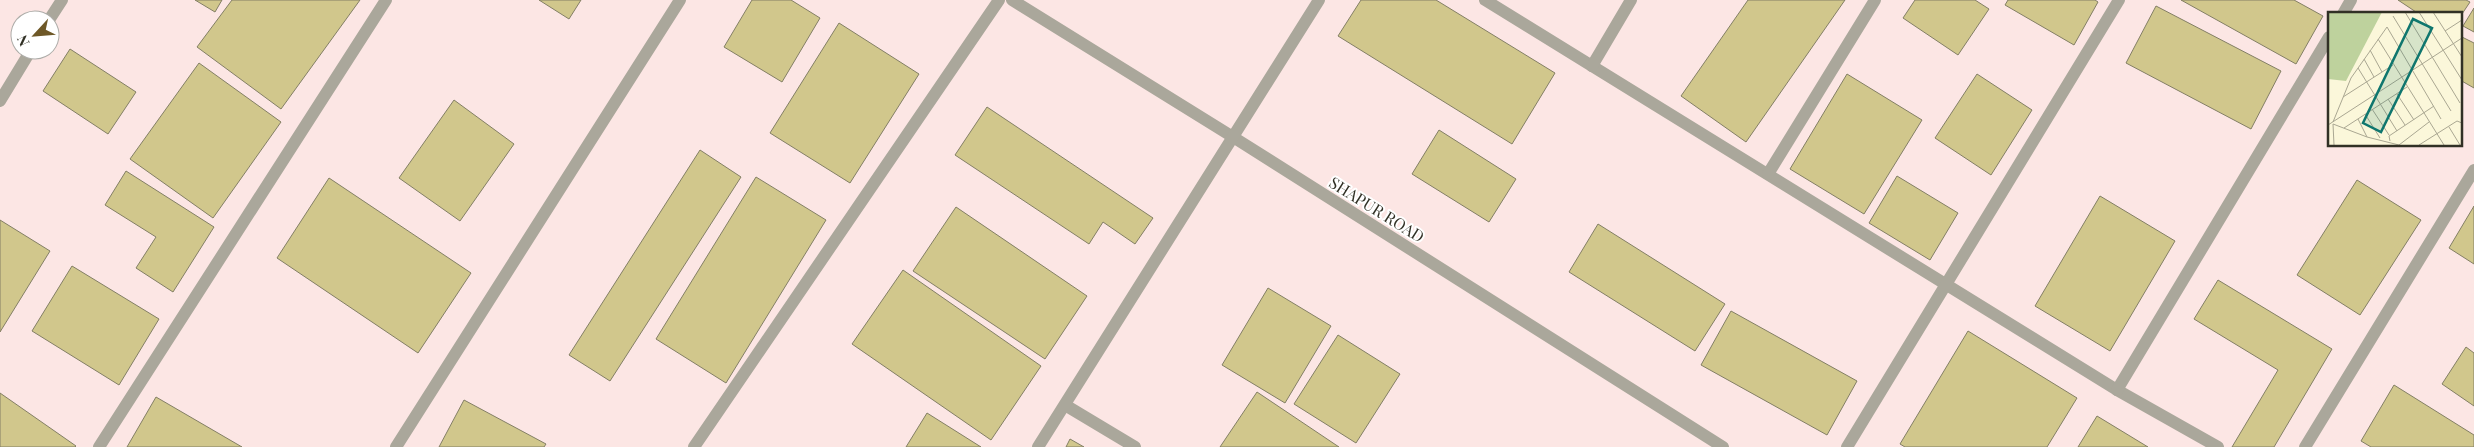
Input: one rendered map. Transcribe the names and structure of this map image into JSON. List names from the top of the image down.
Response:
{
  "streets": {
    "street": ["SHAPUR ROAD"]
  },
  "north": "bottom left"
}
